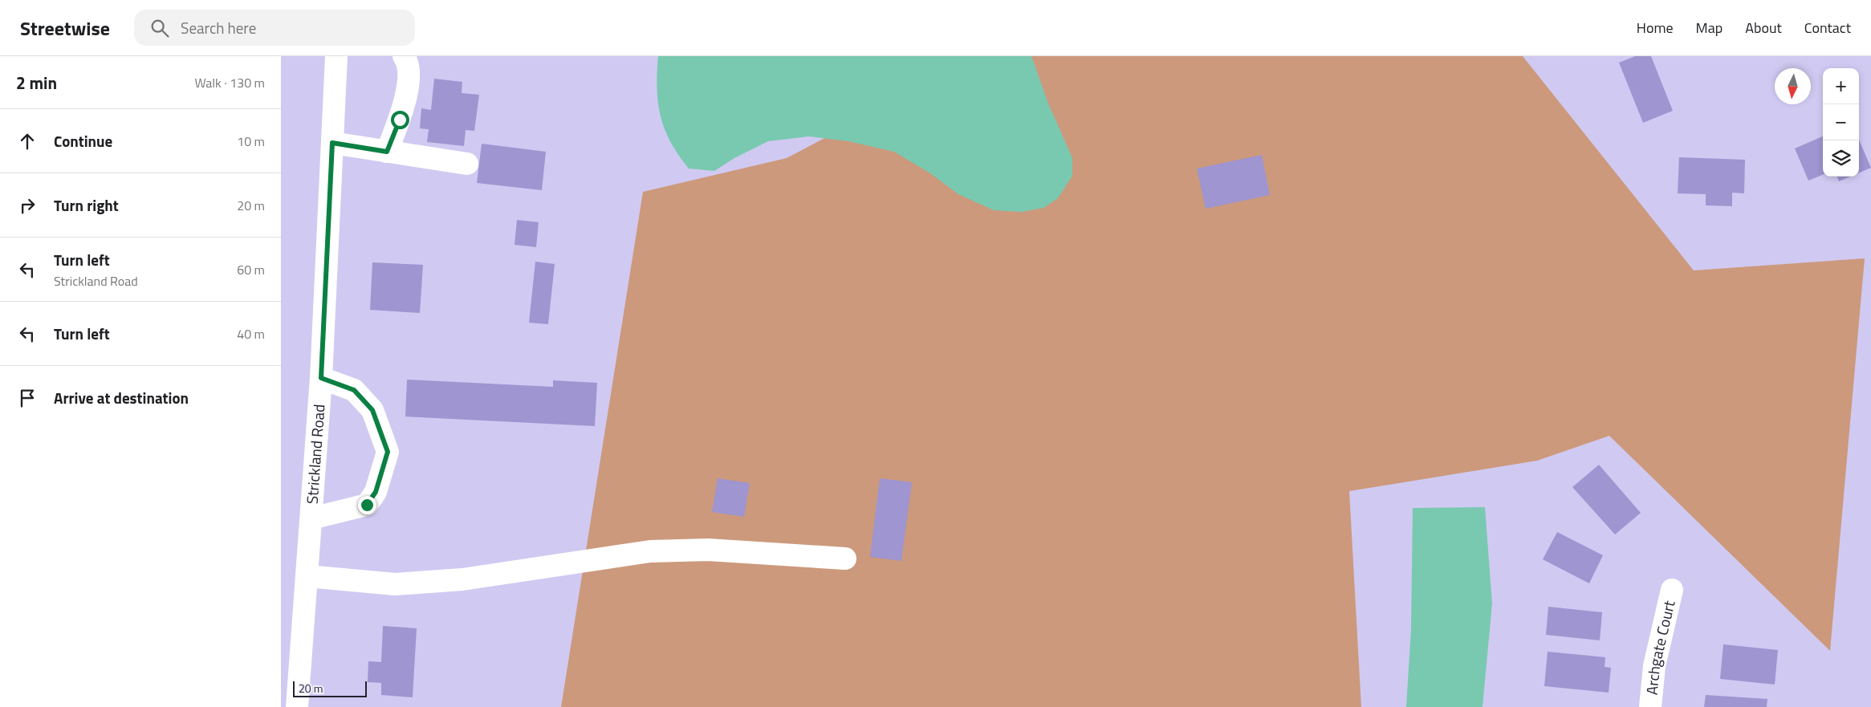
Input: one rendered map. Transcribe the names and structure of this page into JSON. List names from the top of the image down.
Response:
{
  "streets": {
    "street": ["Strickland Road", "Archgate Court"]
  },
  "scale_bar": "20 m",
  "north": "bottom",
  "page": {
    "header": "Streetwise",
    "search": "Search here",
    "nav": [
      "Home",
      "Map",
      "About",
      "Contact"
    ],
    "heading": ["2 min", "Walk · 130 m"],
    "map_buttons": ["+", "−"],
    "list": [
      ["Continue", "10 m"],
      ["Turn right", "20 m"],
      ["Turn left", "Strickland Road", "60 m"],
      ["Turn left", "40 m"],
      "Arrive at destination"
    ],
    "scale": "20 m"
  }
}
